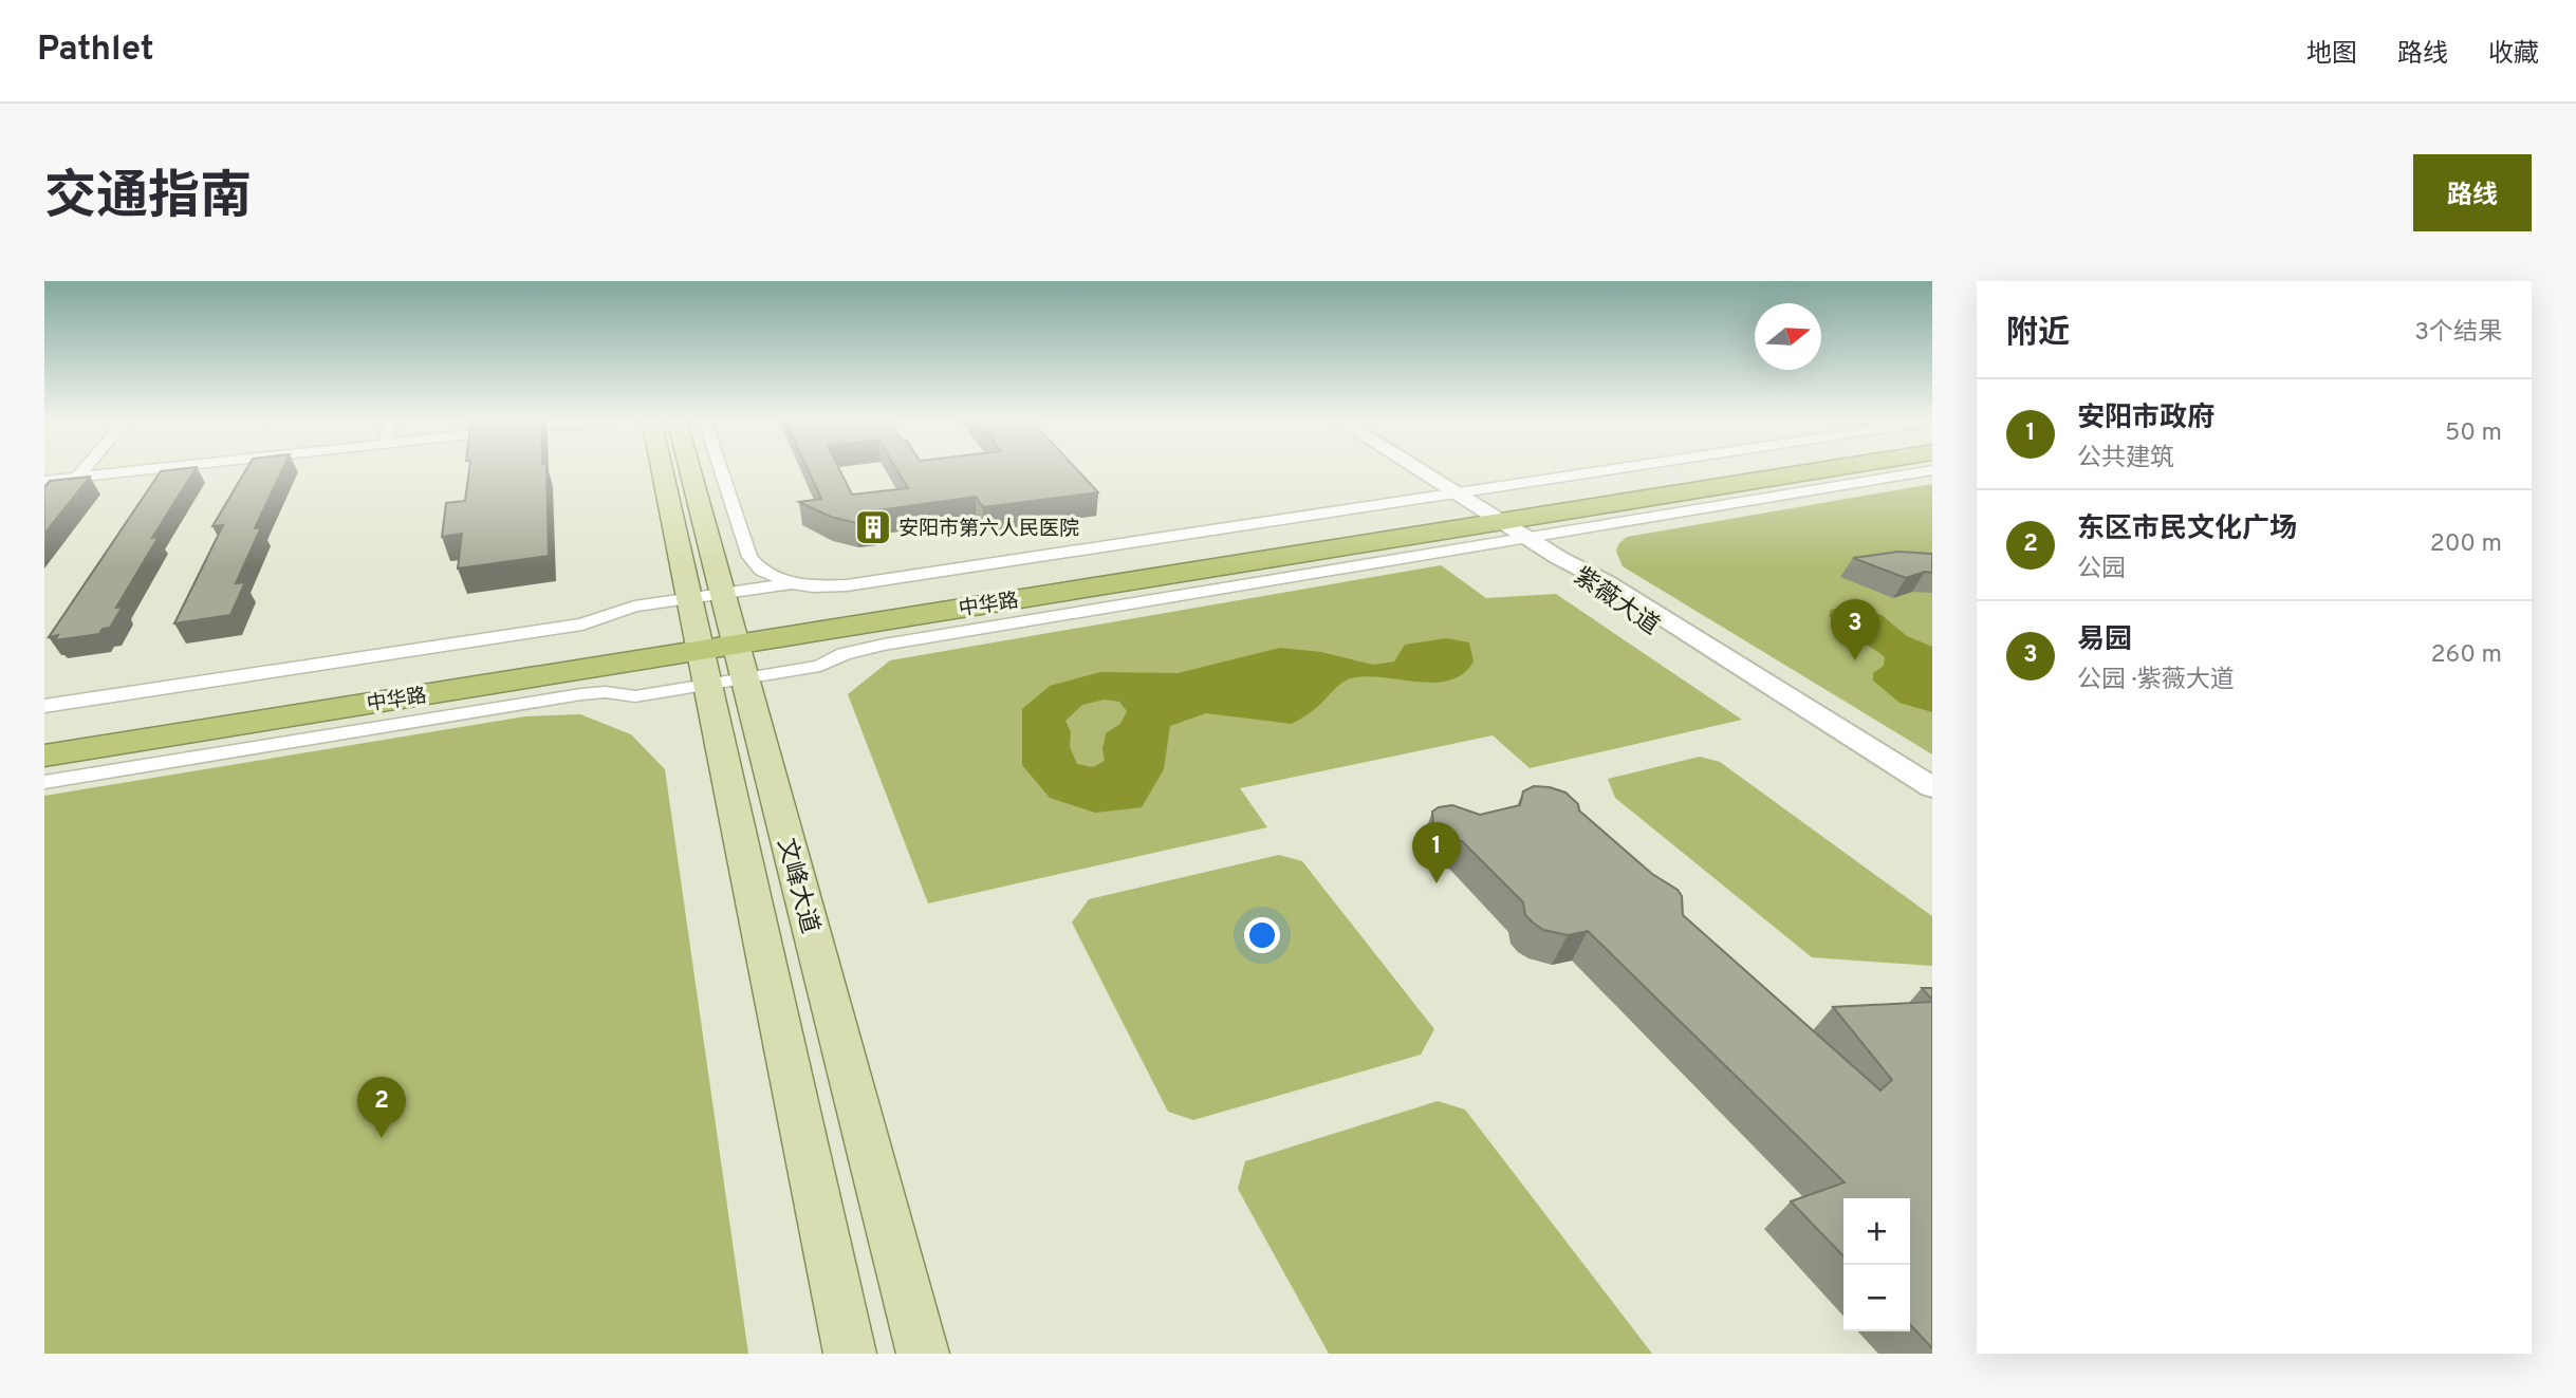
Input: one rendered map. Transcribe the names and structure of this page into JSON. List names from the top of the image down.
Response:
{
  "streets": {
    "highway": ["中华路"],
    "main road": ["文峰大道"],
    "street": ["紫薇大道"]
  },
  "crossings": [
    ["中华路", "文峰大道"]
  ],
  "places": {
    "building": ["安阳市第六人民医院"]
  },
  "north": "right",
  "page": {
    "header": "Pathlet",
    "nav": ["地图", "路线", "收藏"],
    "title": "交通指南",
    "buttons": "路线",
    "heading": ["附近", "3个结果"],
    "list": [
      {
        "mark": "1",
        "name": "安阳市政府",
        "note": "公共建筑",
        "value": "50 m"
      },
      {
        "mark": "2",
        "name": "东区市民文化广场",
        "note": "公园",
        "value": "200 m"
      },
      {
        "mark": "3",
        "name": "易园",
        "note": "公园 · 紫薇大道",
        "value": "260 m"
      }
    ],
    "pins": ["3", "1", "2"],
    "map_buttons": ["+", "−"]
  }
}
